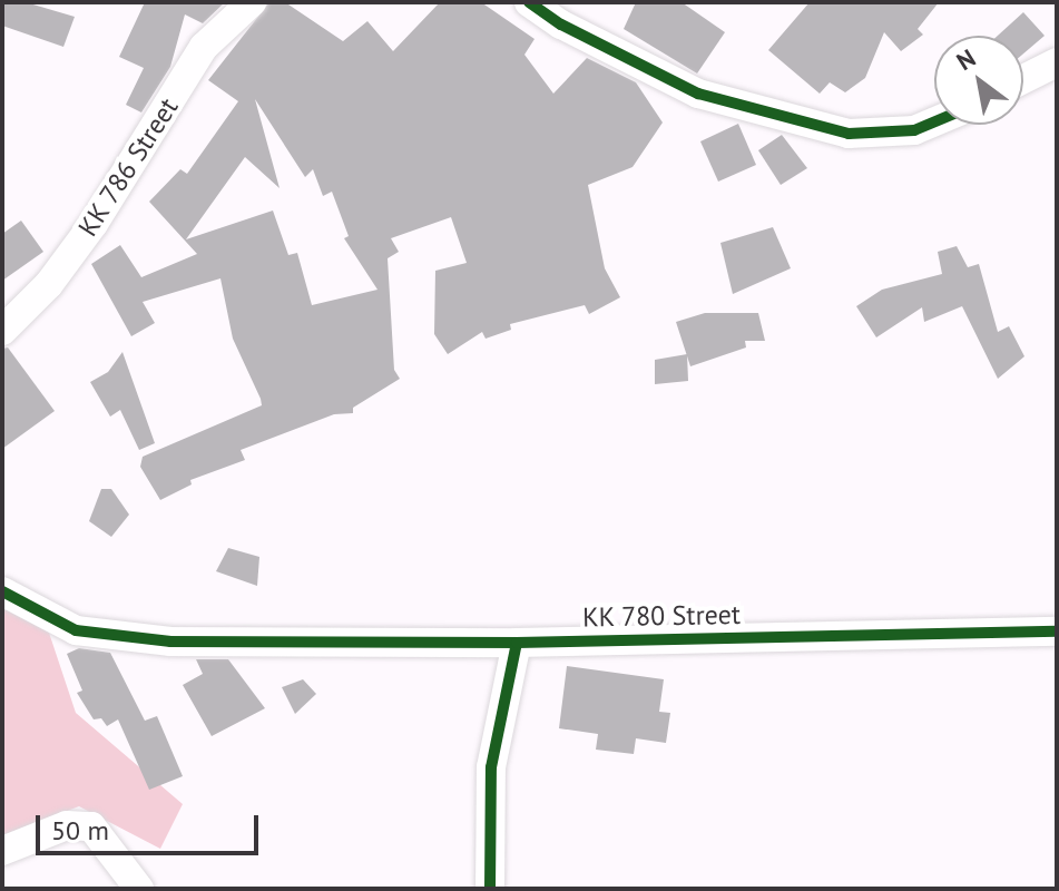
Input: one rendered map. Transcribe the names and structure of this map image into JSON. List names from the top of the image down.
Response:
{
  "streets": {
    "street": ["KK 786 Street", "KK 780 Street"]
  },
  "scale_bar": "50 m",
  "north": "top left"
}
